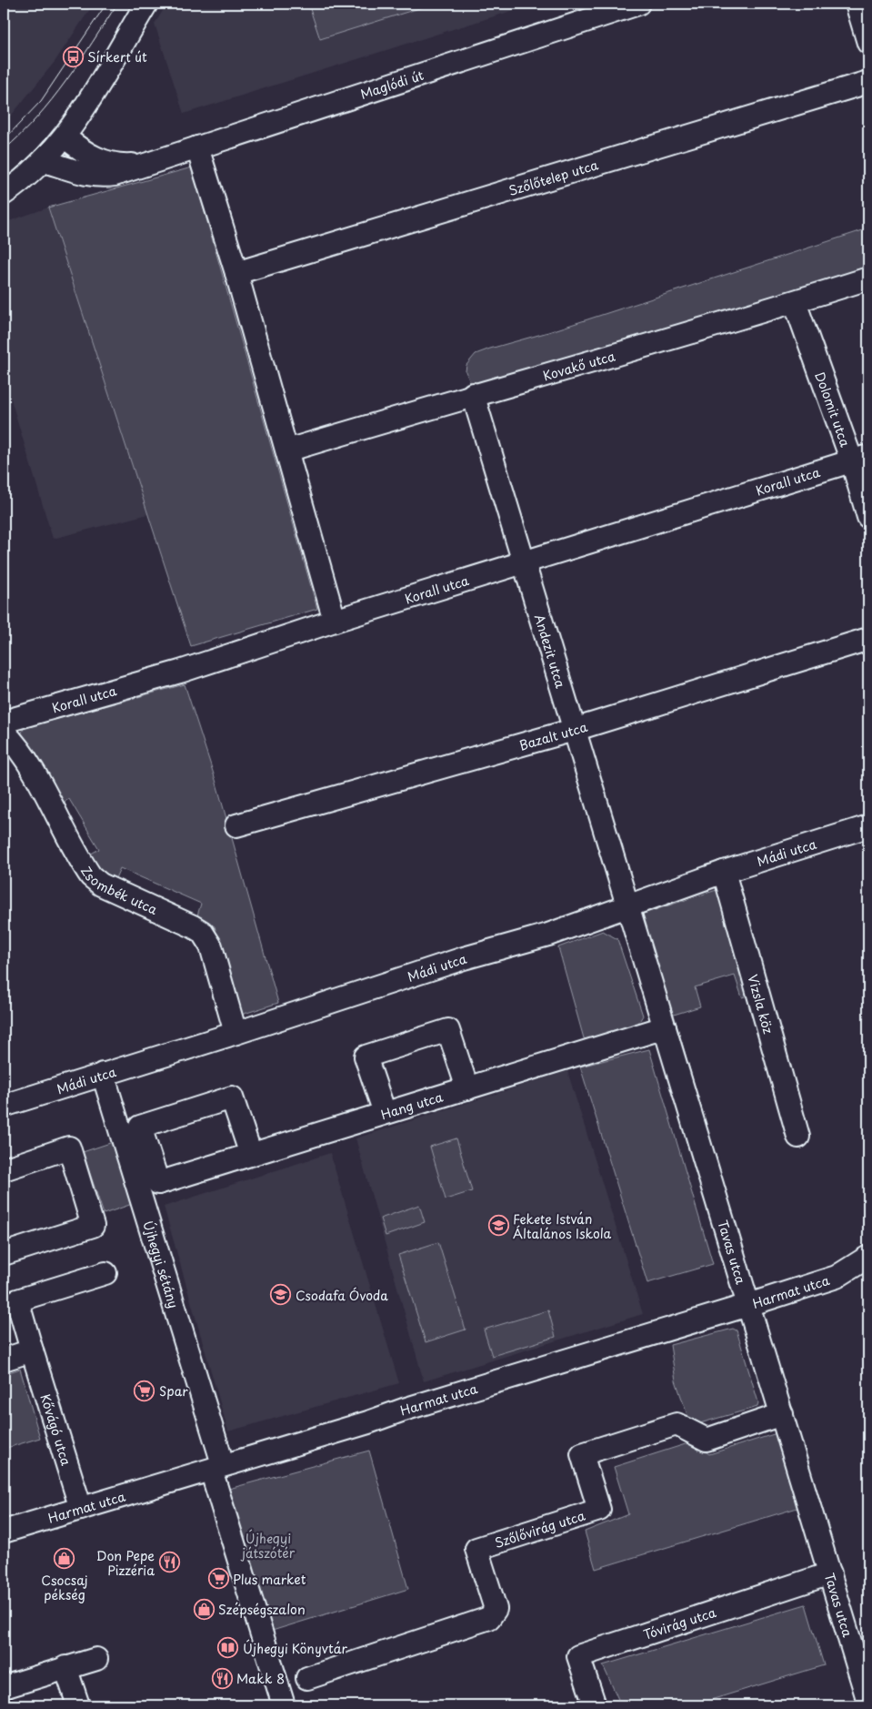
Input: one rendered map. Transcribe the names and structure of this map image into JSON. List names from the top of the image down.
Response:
{
  "streets": {
    "street": [
      "Maglódi út",
      "Szőlőtelep utca",
      "Kovakő utca",
      "Dolomit utca",
      "Korall utca",
      "Andezit utca",
      "Bazalt utca",
      "Mádi utca",
      "Zsombék utca",
      "Vizsla köz",
      "Hang utca",
      "Tavas utca",
      "Újhegyi sétány",
      "Harmat utca",
      "Kővágó utca",
      "Szőlővirág utca",
      "Tóvirág utca"
    ]
  },
  "crossings": [
    ["Kovakő utca", "Dolomit utca"],
    ["Kovakő utca", "Andezit utca"],
    ["Dolomit utca", "Korall utca"],
    ["Korall utca", "Andezit utca"],
    ["Andezit utca", "Bazalt utca"],
    ["Andezit utca", "Mádi utca"],
    ["Andezit utca", "Tavas utca"],
    ["Mádi utca", "Zsombék utca"],
    ["Mádi utca", "Vizsla köz"],
    ["Mádi utca", "Tavas utca"],
    ["Mádi utca", "Újhegyi sétány"],
    ["Hang utca", "Tavas utca"],
    ["Tavas utca", "Harmat utca"],
    ["Tavas utca", "Szőlővirág utca"],
    ["Tavas utca", "Tóvirág utca"],
    ["Harmat utca", "Kővágó utca"]
  ],
  "parks": ["Újhegyi játszótér"],
  "places": {
    "bus stop": ["Sírkert út"],
    "school or university": ["Fekete István Általános Iskola", "Csodafa Óvoda"],
    "supermarket": ["Spar", "Plus market"],
    "shop": ["Csocsaj pékség", "Szépségszalon"],
    "restaurant": ["Don Pepe Pizzéria", "Makk 8"],
    "library": ["Újhegyi Könyvtár"]
  }
}
